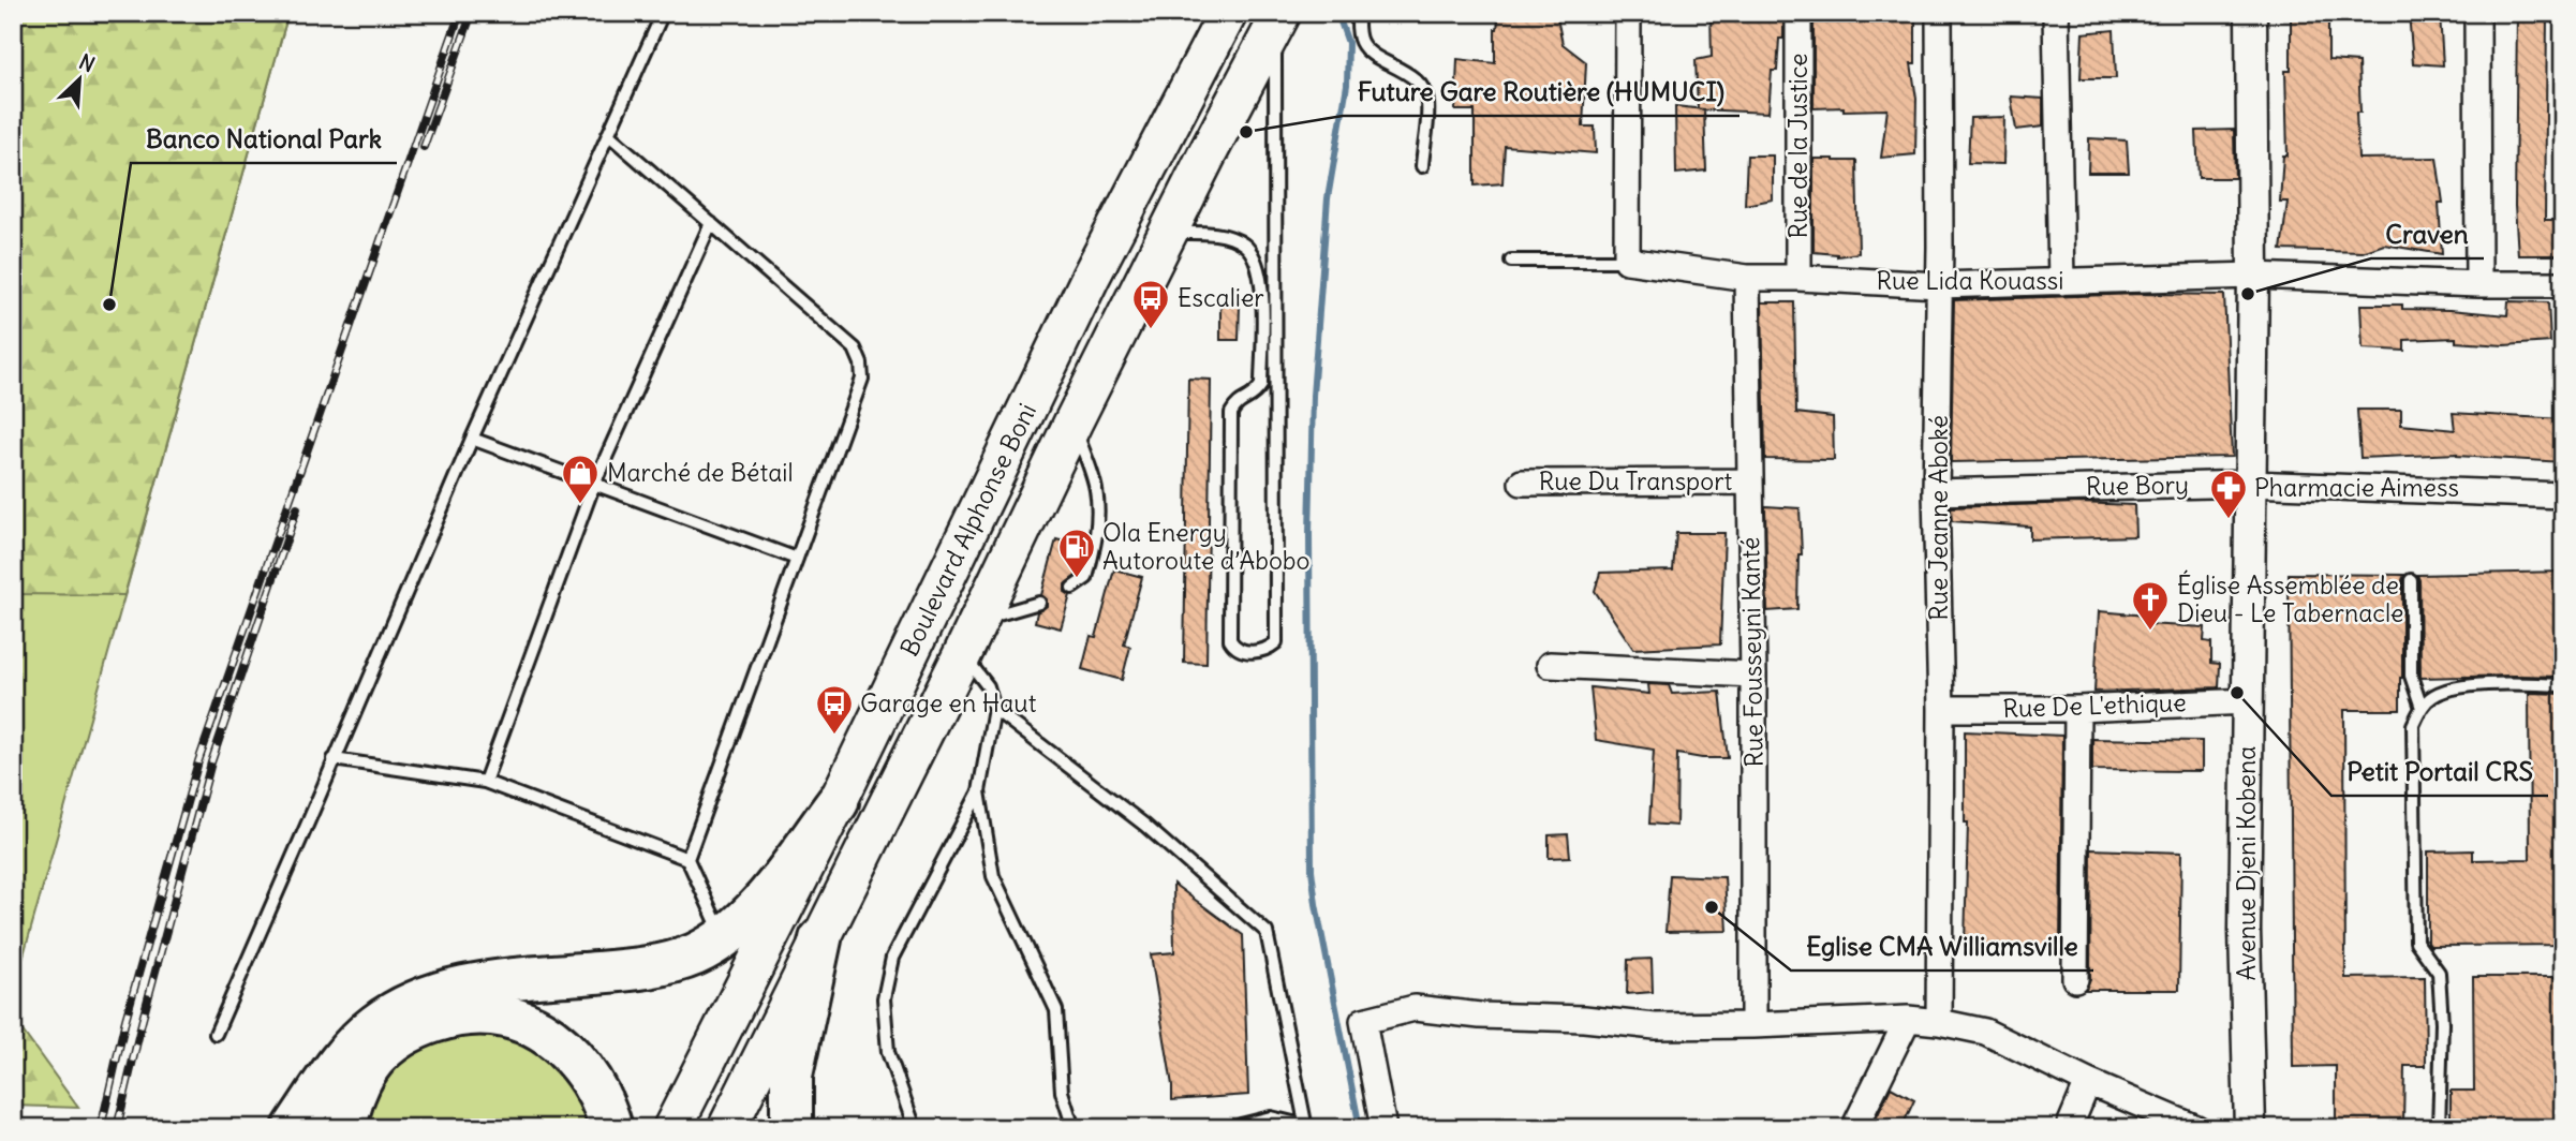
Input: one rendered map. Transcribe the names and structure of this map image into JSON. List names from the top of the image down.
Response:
{
  "streets": {
    "main road": ["Boulevard Alphonse Boni"],
    "street": [
      "Rue de la Justice",
      "Rue Lida Kouassi",
      "Rue Du Transport",
      "Rue Bory",
      "Rue Jeanne Aboké",
      "Rue Fousseyni Kanté",
      "Rue De L'ethique",
      "Avenue Djeni Kobena"
    ]
  },
  "crossings": [
    ["Rue de la Justice", "Rue Lida Kouassi"],
    ["Rue Lida Kouassi", "Rue Jeanne Aboké"],
    ["Rue Lida Kouassi", "Rue Fousseyni Kanté"],
    ["Rue Lida Kouassi", "Avenue Djeni Kobena"],
    ["Rue Du Transport", "Rue Fousseyni Kanté"],
    ["Rue Bory", "Rue Jeanne Aboké"],
    ["Rue Bory", "Avenue Djeni Kobena"],
    ["Rue Jeanne Aboké", "Rue De L'ethique"],
    ["Rue De L'ethique", "Avenue Djeni Kobena"]
  ],
  "places": {
    "other": [
      "Future Gare Routière (HUMUCI)",
      "Craven",
      "Banco National Park",
      "Petit Portail CRS",
      "Eglise CMA Williamsville"
    ],
    "bus stop": ["Escalier", "Garage en Haut"],
    "shop": ["Marché de Bétail"],
    "pharmacy": ["Pharmacie Aimess"],
    "fuel station": ["Ola Energy Autoroute d’Abobo"],
    "church": ["Église Assemblée de Dieu - Le Tabernacle"]
  },
  "north": "top right"
}
